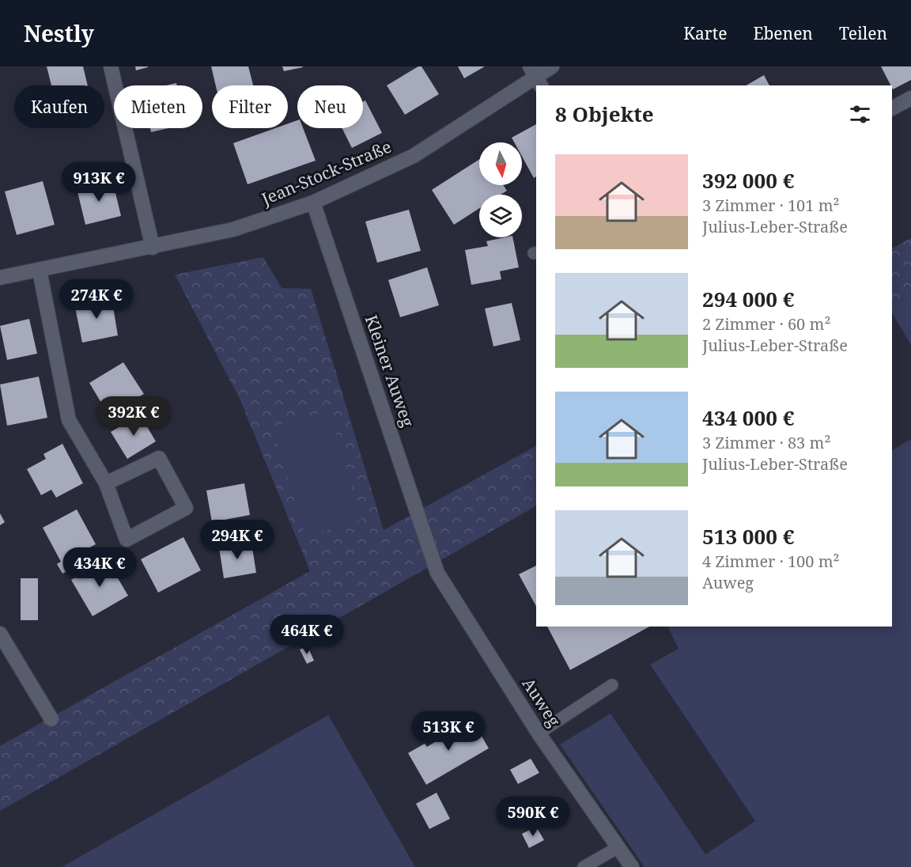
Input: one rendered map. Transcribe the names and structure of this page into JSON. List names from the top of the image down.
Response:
{
  "streets": {
    "street": ["Jean-Stock-Straße", "Kleiner Auweg", "Auweg"]
  },
  "crossings": [
    ["Jean-Stock-Straße", "Kleiner Auweg"],
    ["Kleiner Auweg", "Auweg"]
  ],
  "north": "bottom",
  "page": {
    "header": "Nestly",
    "nav": ["Karte", "Ebenen", "Teilen"],
    "chip": [
      "Kaufen",
      "Mieten",
      "Filter",
      "Neu"
    ],
    "heading": "8 Objekte",
    "list": [
      {
        "name": "392 000 €",
        "note": "3 Zimmer · 101 m² · Julius-Leber-Straße"
      },
      {
        "name": "294 000 €",
        "note": "2 Zimmer · 60 m² · Julius-Leber-Straße"
      },
      {
        "name": "434 000 €",
        "note": "3 Zimmer · 83 m² · Julius-Leber-Straße"
      },
      {
        "name": "513 000 €",
        "note": "4 Zimmer · 100 m² · Auweg"
      }
    ],
    "price": [
      "913K €",
      "274K €",
      "392K €",
      "294K €",
      "434K €",
      "464K €",
      "513K €",
      "590K €"
    ]
  }
}
